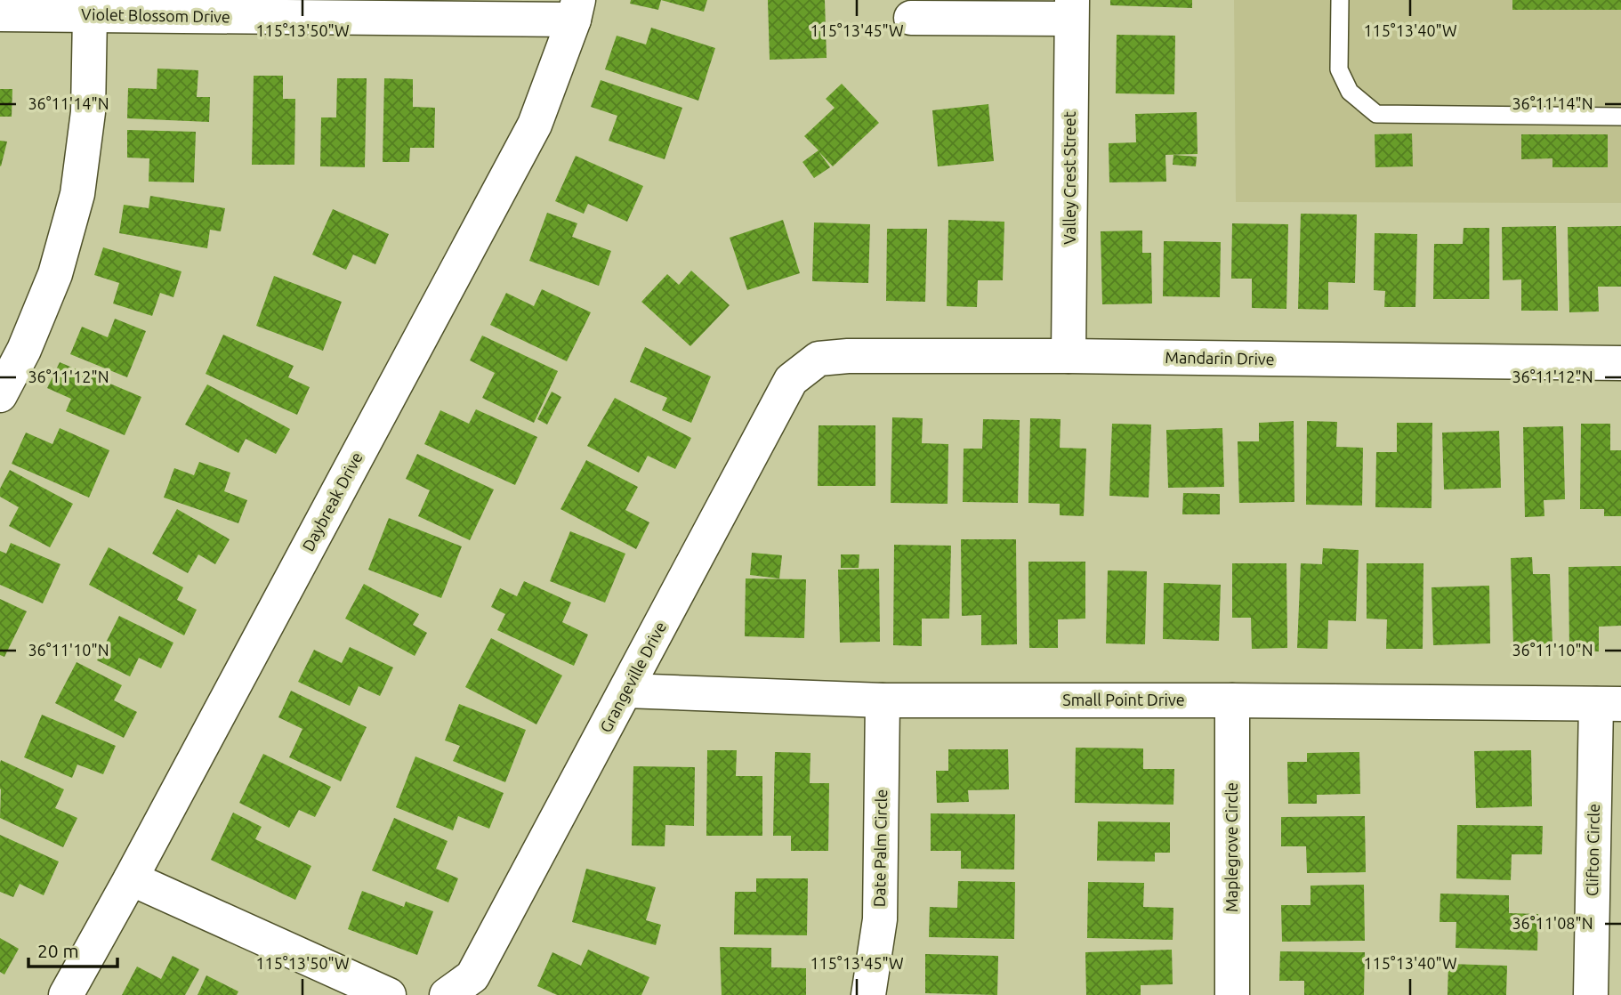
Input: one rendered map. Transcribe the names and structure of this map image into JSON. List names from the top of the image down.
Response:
{
  "streets": {
    "street": [
      "Violet Blossom Drive",
      "Valley Crest Street",
      "Mandarin Drive",
      "Daybreak Drive",
      "Grangeville Drive",
      "Small Point Drive",
      "Maplegrove Circle",
      "Date Palm Circle",
      "Clifton Circle"
    ]
  },
  "crossings": [
    ["Violet Blossom Drive", "Daybreak Drive"],
    ["Valley Crest Street", "Mandarin Drive"],
    ["Mandarin Drive", "Grangeville Drive"],
    ["Grangeville Drive", "Small Point Drive"],
    ["Small Point Drive", "Maplegrove Circle"],
    ["Small Point Drive", "Date Palm Circle"],
    ["Small Point Drive", "Clifton Circle"]
  ],
  "scale_bar": "20 m",
  "coordinates": [
    "115°13'50\"W",
    "115°13'45\"W",
    "115°13'40\"W",
    "36°11'14\"N",
    "36°11'12\"N",
    "36°11'10\"N",
    "36°11'08\"N"
  ]
}
